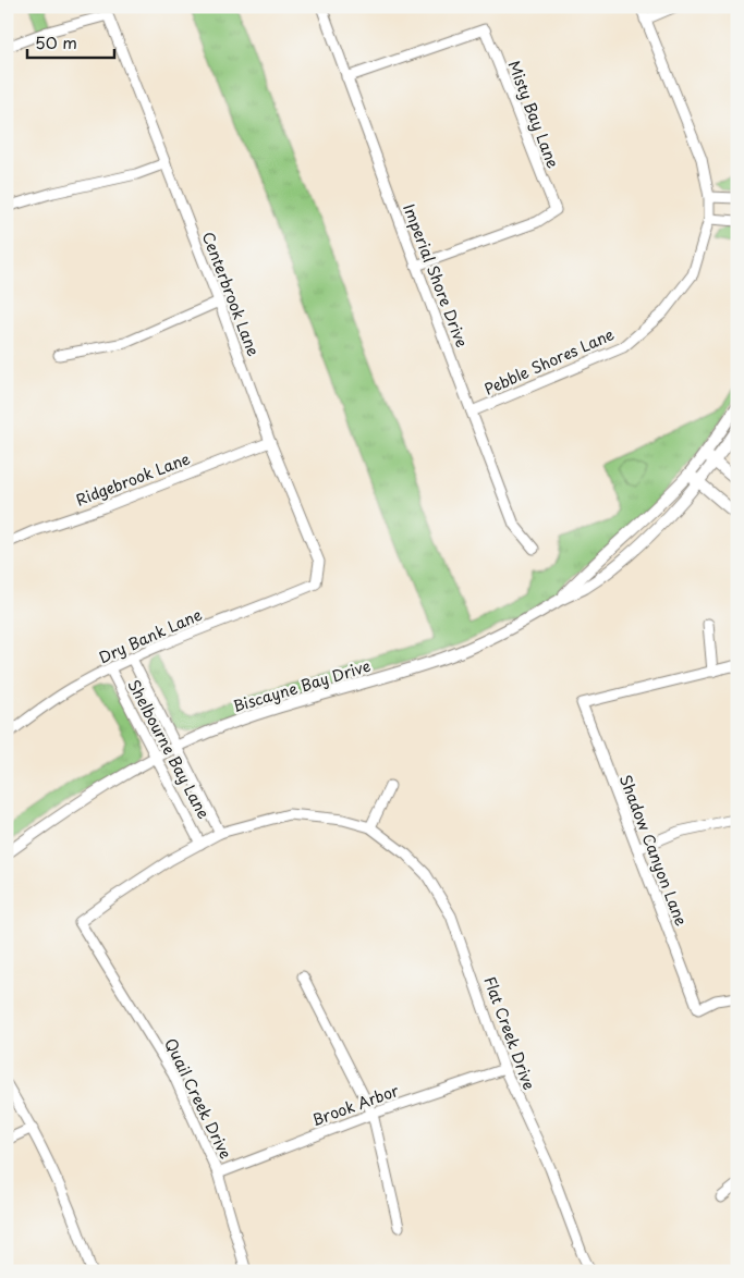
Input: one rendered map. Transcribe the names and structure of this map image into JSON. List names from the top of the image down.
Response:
{
  "streets": {
    "street": [
      "Misty Bay Lane",
      "Imperial Shore Drive",
      "Centerbrook Lane",
      "Pebble Shores Lane",
      "Ridgebrook Lane",
      "Dry Bank Lane",
      "Biscayne Bay Drive",
      "Shelbourne Bay Lane",
      "Shadow Canyon Lane",
      "Flat Creek Drive",
      "Quail Creek Drive",
      "Brook Arbor"
    ]
  },
  "crossings": [
    ["Misty Bay Lane", "Imperial Shore Drive"],
    ["Imperial Shore Drive", "Pebble Shores Lane"],
    ["Centerbrook Lane", "Ridgebrook Lane"],
    ["Centerbrook Lane", "Dry Bank Lane"],
    ["Dry Bank Lane", "Shelbourne Bay Lane"],
    ["Biscayne Bay Drive", "Shelbourne Bay Lane"],
    ["Shelbourne Bay Lane", "Flat Creek Drive"],
    ["Flat Creek Drive", "Quail Creek Drive"],
    ["Flat Creek Drive", "Brook Arbor"],
    ["Quail Creek Drive", "Brook Arbor"]
  ],
  "scale_bar": "50 m"
}
